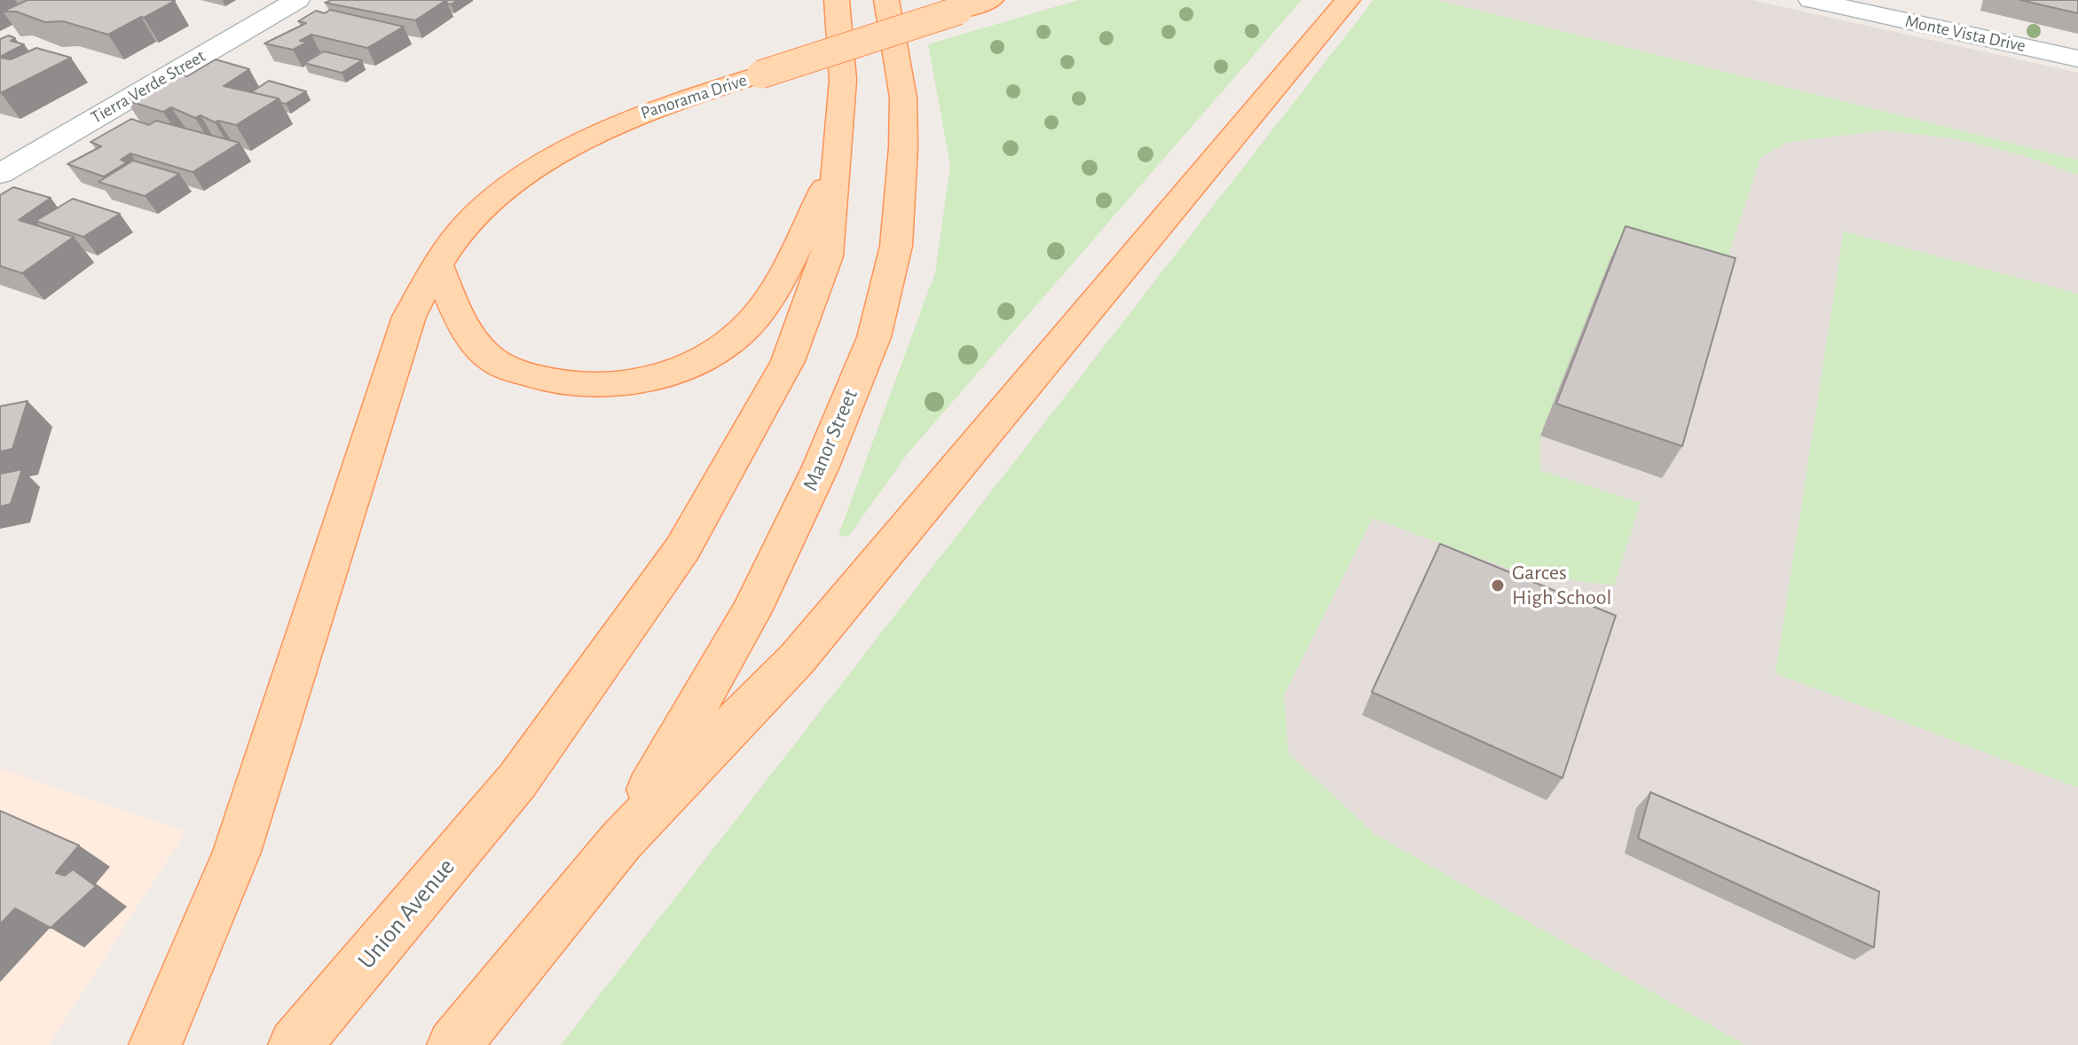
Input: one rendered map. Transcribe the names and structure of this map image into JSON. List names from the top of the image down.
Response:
{
  "streets": {
    "main road": ["Panorama Drive", "Manor Street", "Union Avenue"],
    "street": ["Monte Vista Drive", "Tierra Verde Street"]
  },
  "places": ["Garces High School"]
}
